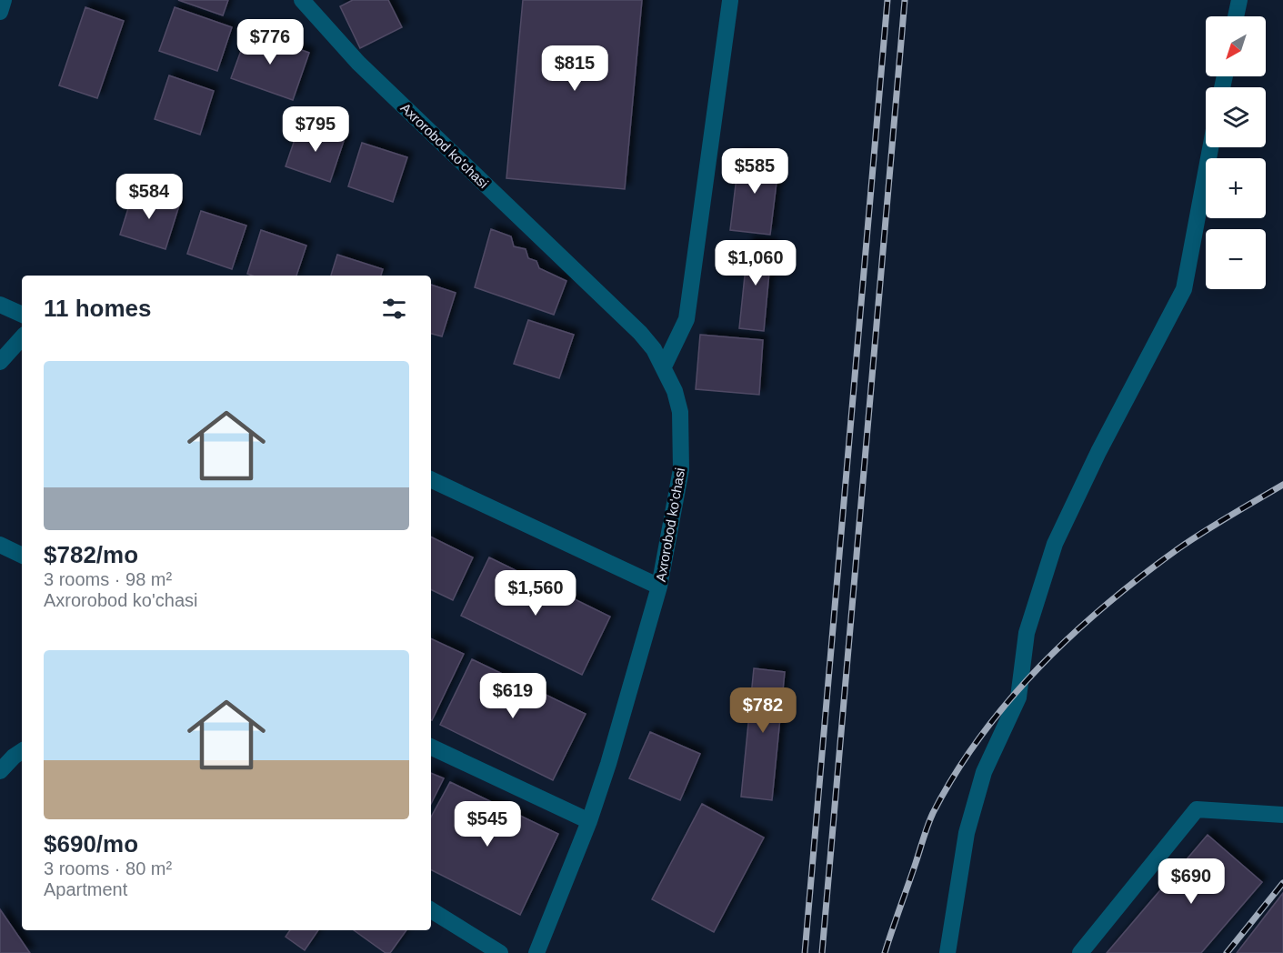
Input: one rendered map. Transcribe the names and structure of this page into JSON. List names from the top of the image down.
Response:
{
  "streets": {
    "street": ["Axrorobod ko'chasi"]
  },
  "north": "bottom left",
  "page": {
    "map_buttons": ["+", "−"],
    "price": [
      "$776",
      "$815",
      "$795",
      "$585",
      "$584",
      "$1,060",
      "$1,560",
      "$619",
      "$782",
      "$545",
      "$690"
    ],
    "heading": "11 homes",
    "list": [
      {
        "name": "$782/mo",
        "note": "3 rooms · 98 m² · Axrorobod ko'chasi"
      },
      {
        "name": "$690/mo",
        "note": "3 rooms · 80 m² · Apartment"
      }
    ]
  }
}
